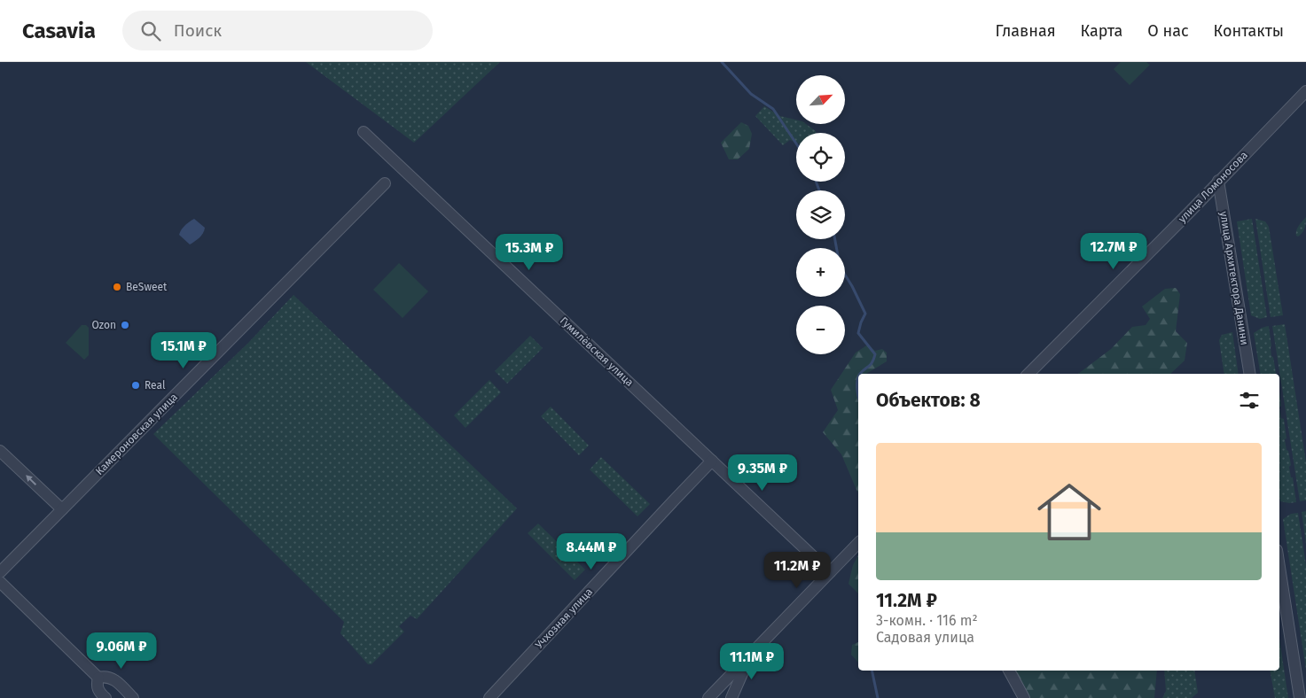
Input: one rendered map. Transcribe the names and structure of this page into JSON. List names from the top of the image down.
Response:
{
  "streets": {
    "street": [
      "улица Ломоносова",
      "улица Архитектора Данини",
      "Гумилёвская улица",
      "Камероновская улица",
      "Учхозная улица"
    ]
  },
  "crossings": [
    ["улица Ломоносова", "улица Архитектора Данини"],
    ["Гумилёвская улица", "Учхозная улица"]
  ],
  "places": ["BeSweet", "Ozon", "Real"],
  "north": "top right",
  "page": {
    "header": "Casavia",
    "search": "Поиск",
    "nav": [
      "Главная",
      "Карта",
      "О нас",
      "Контакты"
    ],
    "map_buttons": ["+", "−"],
    "price": [
      "12.7M ₽",
      "15.3M ₽",
      "15.1M ₽",
      "9.35M ₽",
      "8.44M ₽",
      "11.2M ₽",
      "9.06M ₽",
      "11.1M ₽"
    ],
    "heading": "Объектов: 8",
    "list": [
      {
        "name": "11.2M ₽",
        "note": "3-комн. · 116 m² · Садовая улица"
      }
    ]
  }
}
